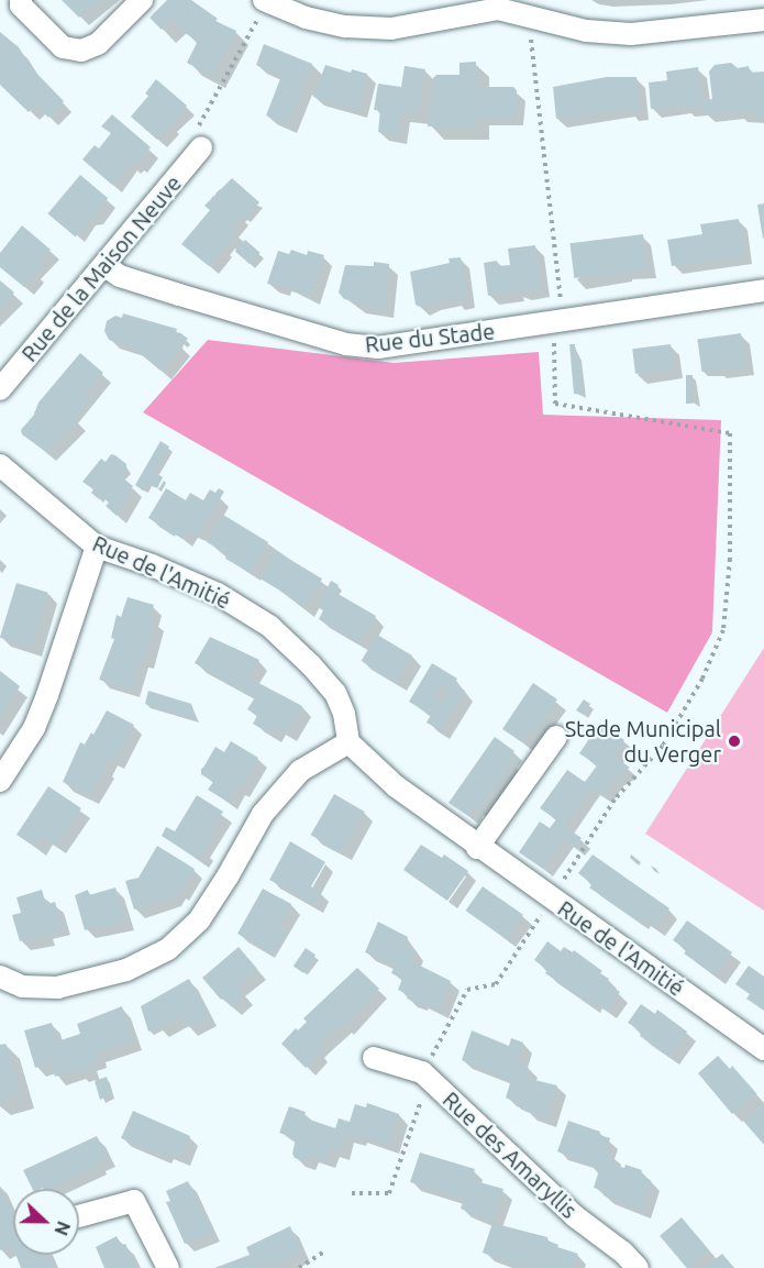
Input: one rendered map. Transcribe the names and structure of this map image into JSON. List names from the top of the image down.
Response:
{
  "streets": {
    "street": [
      "Rue de la Maison Neuve",
      "Rue du Stade",
      "Rue de l'Amitié",
      "Rue des Amaryllis"
    ]
  },
  "crossings": [
    ["Rue de la Maison Neuve", "Rue du Stade"]
  ],
  "places": ["Stade Municipal du Verger"],
  "north": "right"
}
